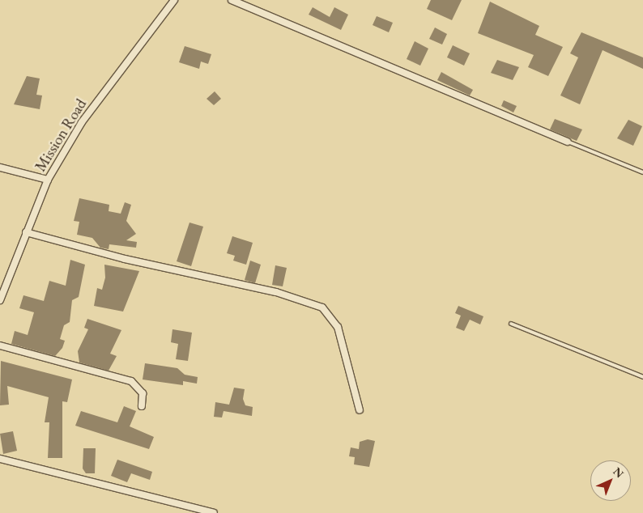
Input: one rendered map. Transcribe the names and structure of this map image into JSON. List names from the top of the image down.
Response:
{
  "streets": {
    "street": ["Mission Road"]
  },
  "north": "top right"
}
